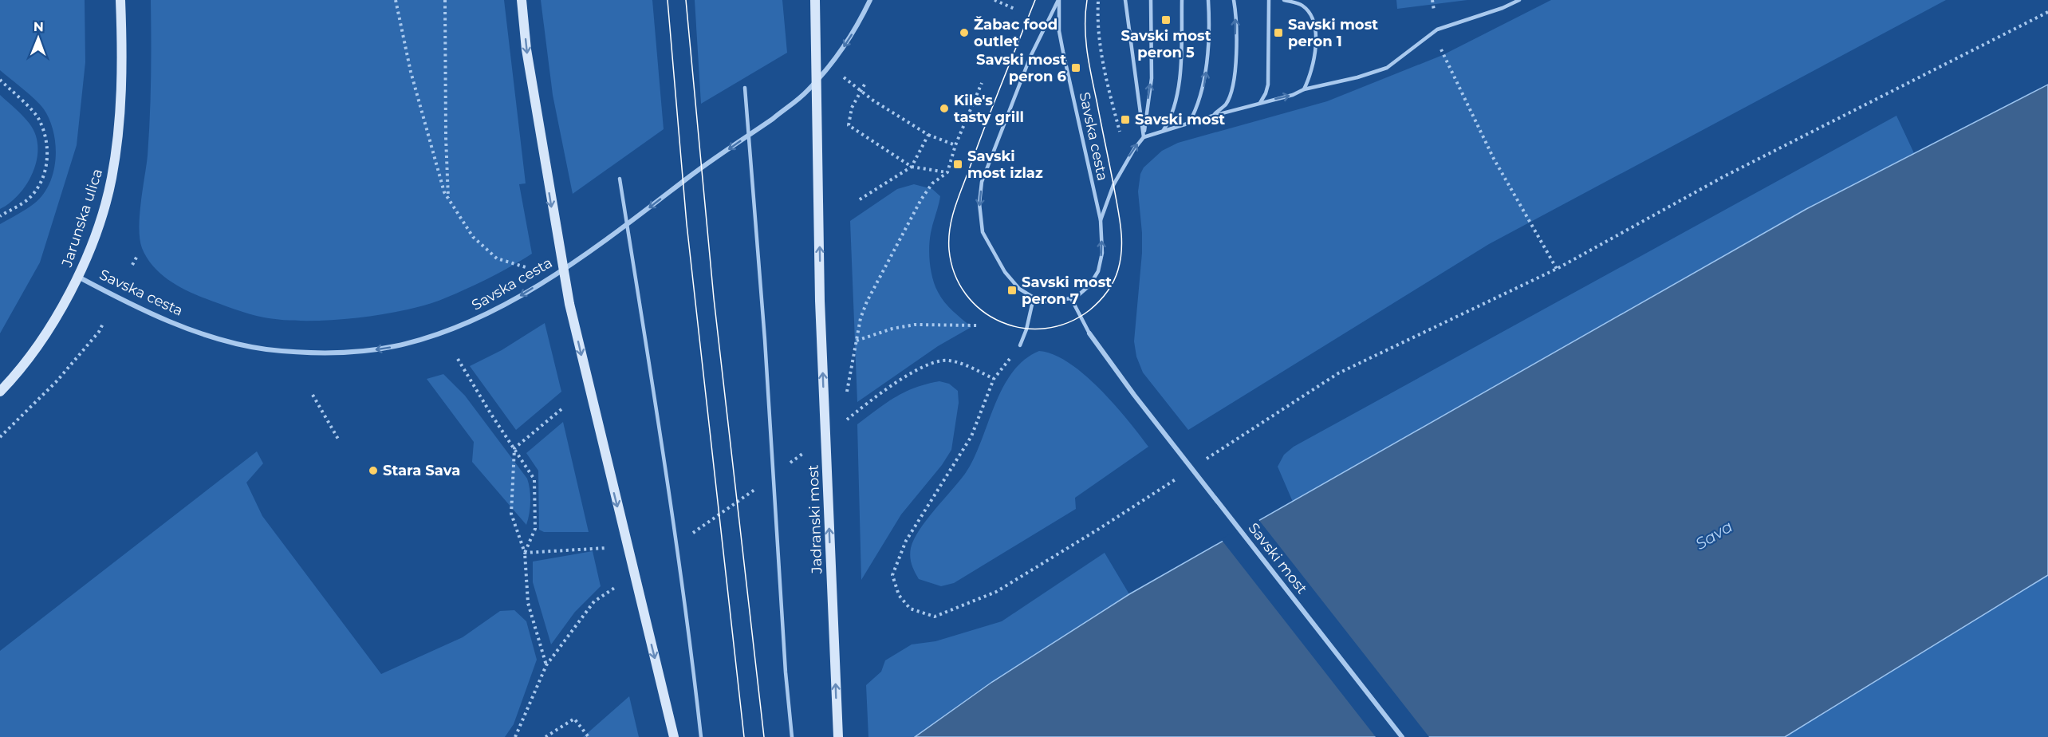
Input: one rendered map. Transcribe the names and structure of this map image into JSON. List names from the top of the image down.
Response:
{
  "streets": {
    "main road": ["Jarunska ulica", "Jadranski most"],
    "street": ["Savska cesta", "Savski most"]
  },
  "crossings": [
    ["Savska cesta", "Jarunska ulica"]
  ],
  "one_way": ["Jadranski most"],
  "water": ["Sava"],
  "places": {
    "transit": [
      "Savski most peron 5",
      "Savski most peron 1",
      "Savski most peron 6",
      "Savski most",
      "Savski most izlaz",
      "Savski most peron 7"
    ],
    "other": ["Žabac food outlet", "Kile's tasty grill", "Stara Sava"]
  },
  "north": "top"
}
